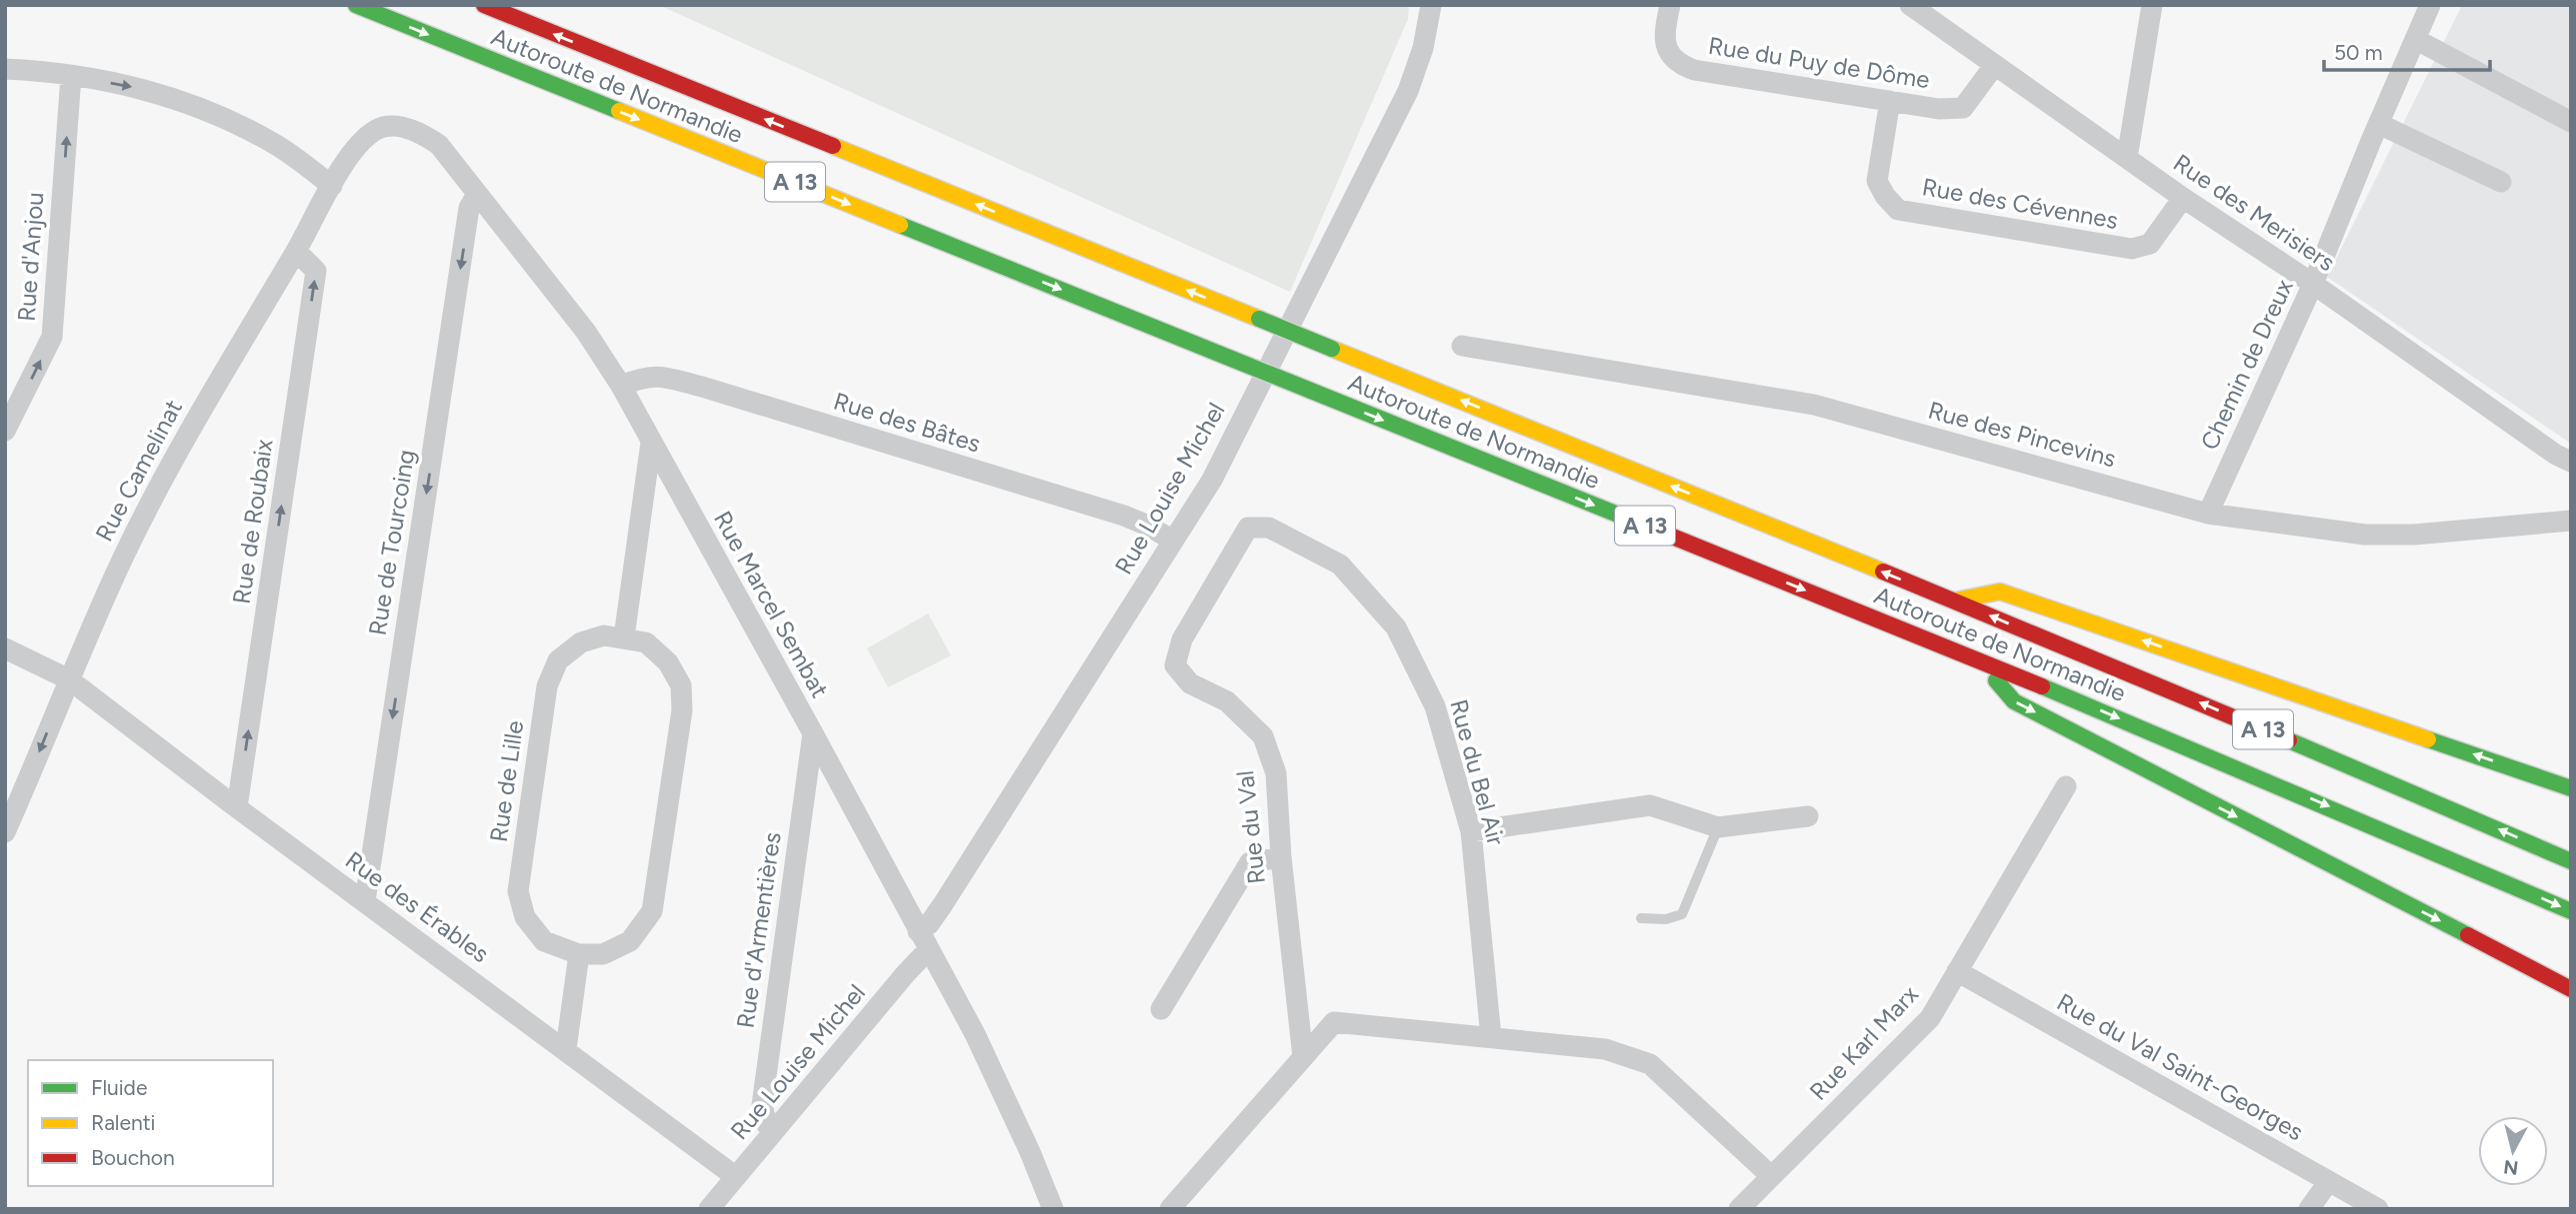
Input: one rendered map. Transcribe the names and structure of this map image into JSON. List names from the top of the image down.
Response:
{
  "streets": {
    "highway": ["Autoroute de Normandie", "A 13"],
    "street": [
      "Rue du Puy de Dôme",
      "Rue des Cévennes",
      "Rue des Merisiers",
      "Rue d'Anjou",
      "Chemin de Dreux",
      "Rue des Bâtes",
      "Rue des Pincevins",
      "Rue Camelinat",
      "Rue Louise Michel",
      "Rue de Roubaix",
      "Rue de Tourcoing",
      "Rue Marcel Sembat",
      "Rue du Bel Air",
      "Rue de Lille",
      "Rue du Val",
      "Rue des Érables",
      "Rue d'Armentières",
      "Rue Karl Marx",
      "Rue du Val Saint-Georges"
    ]
  },
  "crossings": [
    ["Rue du Puy de Dôme", "Rue des Cévennes"],
    ["Rue du Puy de Dôme", "Rue des Merisiers"],
    ["Rue des Cévennes", "Rue des Merisiers"],
    ["Rue des Merisiers", "Chemin de Dreux"],
    ["Chemin de Dreux", "Rue des Pincevins"],
    ["Rue des Bâtes", "Rue Louise Michel"],
    ["Rue des Bâtes", "Rue Marcel Sembat"],
    ["Rue Camelinat", "Rue de Roubaix"],
    ["Rue Camelinat", "Rue Marcel Sembat"],
    ["Rue Camelinat", "Rue des Érables"],
    ["Rue Louise Michel", "Rue Marcel Sembat"],
    ["Rue Louise Michel", "Rue des Érables"],
    ["Rue Louise Michel", "Rue d'Armentières"],
    ["Rue de Roubaix", "Rue des Érables"],
    ["Rue de Tourcoing", "Rue Marcel Sembat"],
    ["Rue de Tourcoing", "Rue des Érables"],
    ["Rue Marcel Sembat", "Rue d'Armentières"],
    ["Rue du Bel Air", "Rue du Val"],
    ["Rue Karl Marx", "Rue du Val Saint-Georges"]
  ],
  "one_way": ["Rue d'Anjou", "Rue de Roubaix", "Rue de Tourcoing"],
  "legend": ["Fluide", "Ralenti", "Bouchon"],
  "scale_bar": "50 m",
  "north": "bottom"
}
